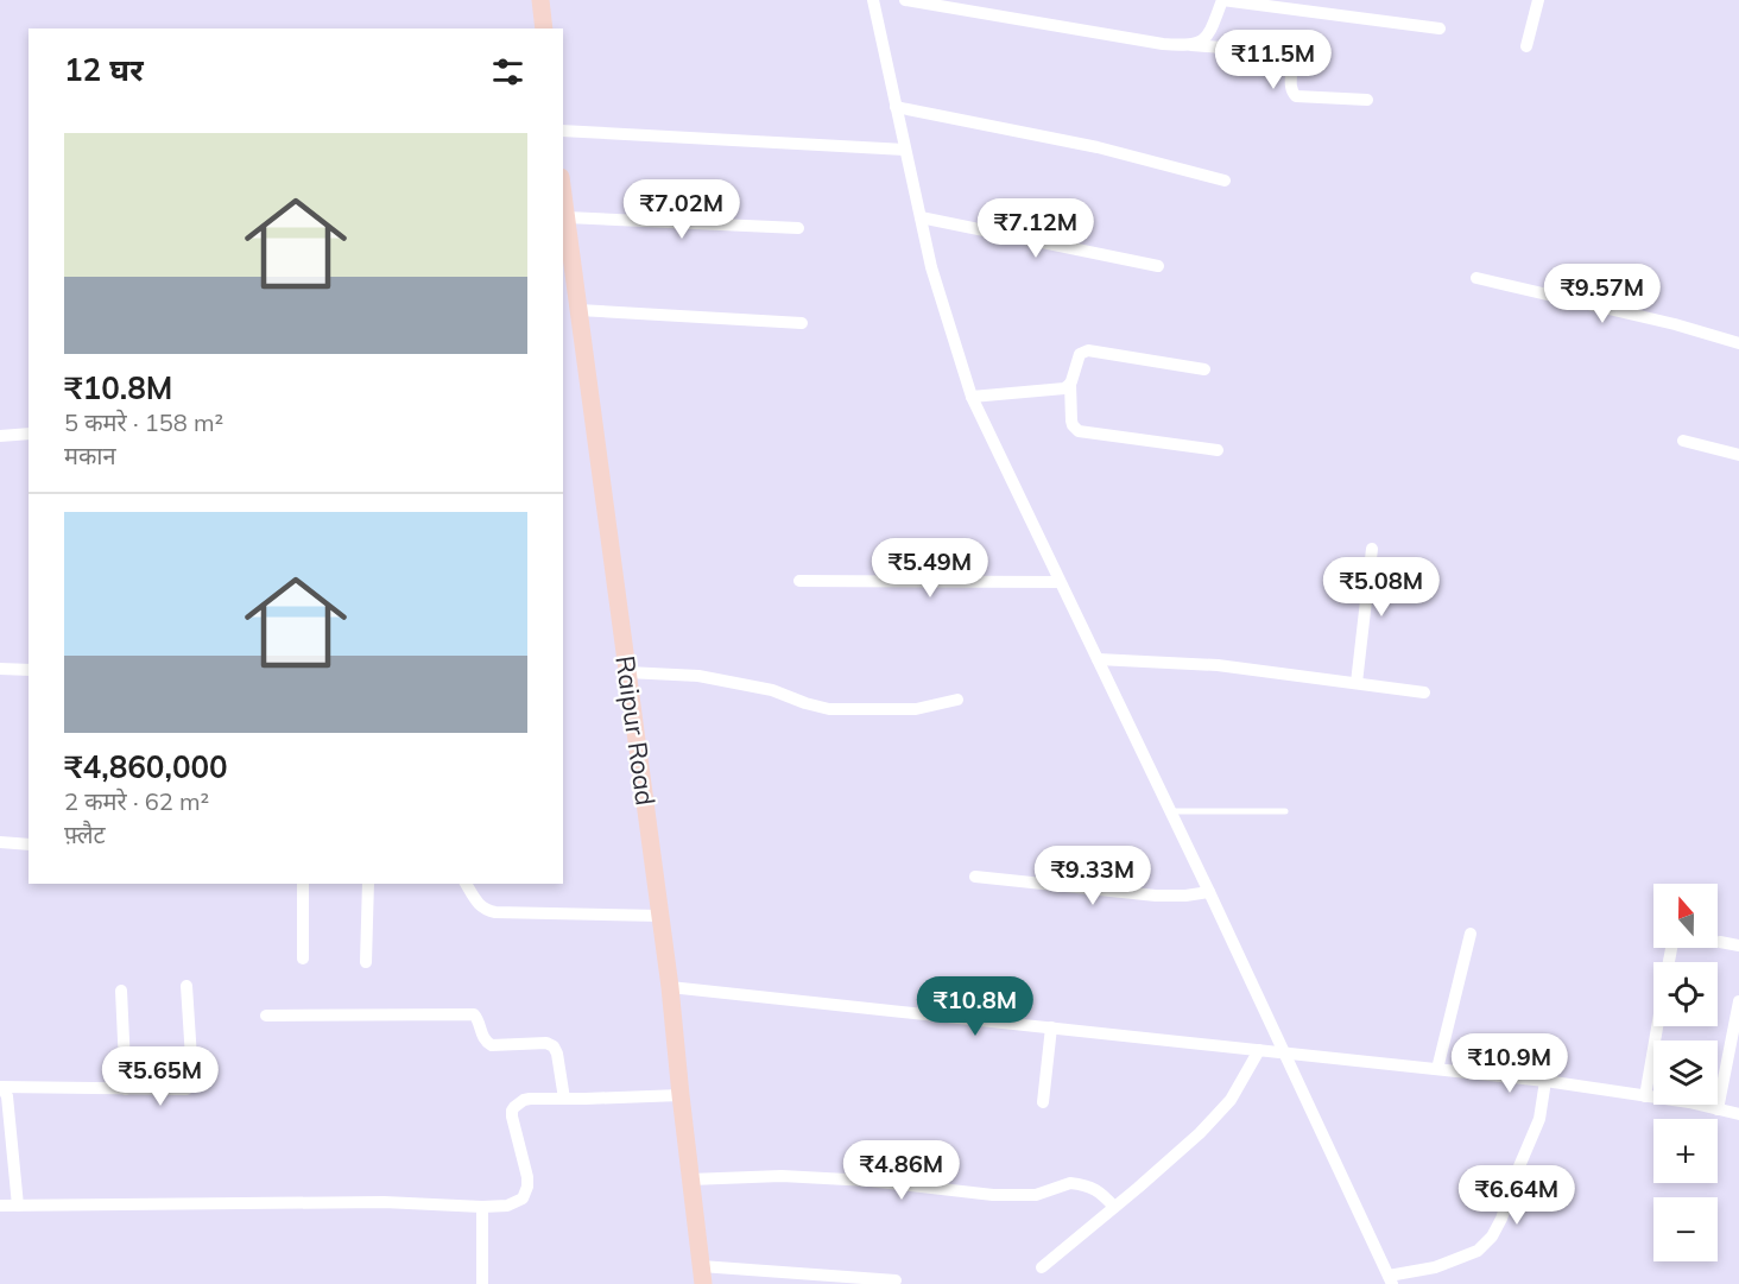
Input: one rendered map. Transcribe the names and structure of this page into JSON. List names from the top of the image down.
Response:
{
  "streets": {
    "main road": ["Raipur Road"]
  },
  "north": "top",
  "page": {
    "heading": "12 घर",
    "price": [
      "₹11.5M",
      "₹7.02M",
      "₹7.12M",
      "₹9.57M",
      "₹5.49M",
      "₹5.08M",
      "₹9.33M",
      "₹10.8M",
      "₹10.9M",
      "₹5.65M",
      "₹4.86M",
      "₹6.64M"
    ],
    "list": [
      {
        "name": "₹10.8M",
        "note": "5 कमरे · 158 m² · मकान"
      },
      {
        "name": "₹4,860,000",
        "note": "2 कमरे · 62 m² · फ़्लैट"
      }
    ],
    "map_buttons": ["+", "−"]
  }
}
